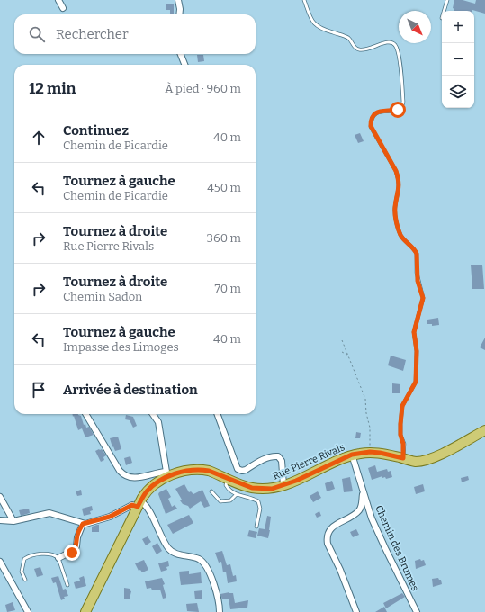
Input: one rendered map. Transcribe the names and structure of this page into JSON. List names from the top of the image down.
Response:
{
  "streets": {
    "main road": ["Rue Pierre Rivals"],
    "street": ["Chemin des Brumes"]
  },
  "crossings": [
    ["Rue Pierre Rivals", "Chemin des Brumes"]
  ],
  "north": "bottom right",
  "page": {
    "map_buttons": ["+", "−"],
    "search": "Rechercher",
    "heading": ["12 min", "À pied · 960 m"],
    "list": [
      ["Continuez", "Chemin de Picardie", "40 m"],
      ["Tournez à gauche", "Chemin de Picardie", "450 m"],
      ["Tournez à droite", "Rue Pierre Rivals", "360 m"],
      ["Tournez à droite", "Chemin Sadon", "70 m"],
      ["Tournez à gauche", "Impasse des Limoges", "40 m"],
      "Arrivée à destination"
    ]
  }
}
